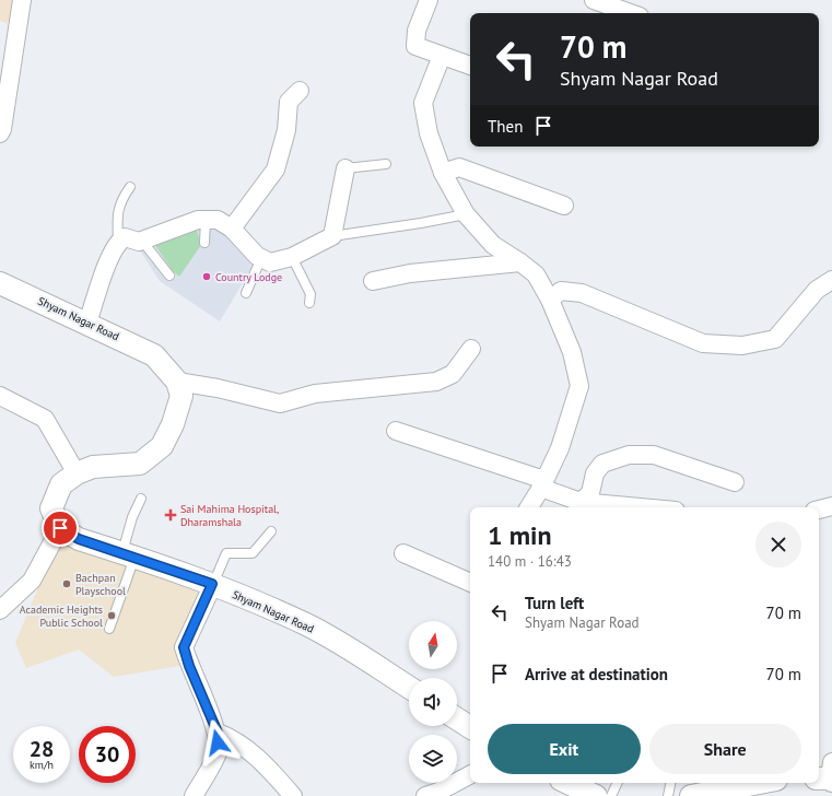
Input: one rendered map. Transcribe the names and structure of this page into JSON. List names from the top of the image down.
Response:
{
  "streets": {
    "street": ["Shyam Nagar Road"]
  },
  "places": {
    "other": ["Country Lodge", "Bachpan Playschool", "Academic Heights Public School"],
    "health": ["Sai Mahima Hospital, Dharamshala"]
  },
  "north": "top",
  "page": {
    "turn": ["70 m", "Shyam Nagar Road"],
    "then": "Then",
    "heading": ["1 min", "140 m · 16:43"],
    "list": [
      {
        "name": "Turn left",
        "note": "Shyam Nagar Road",
        "value": "70 m"
      },
      {
        "name": "Arrive at destination",
        "value": "70 m"
      }
    ],
    "buttons": ["Exit", "Share"],
    "speed": "28 km/h",
    "limit": "30"
  }
}
